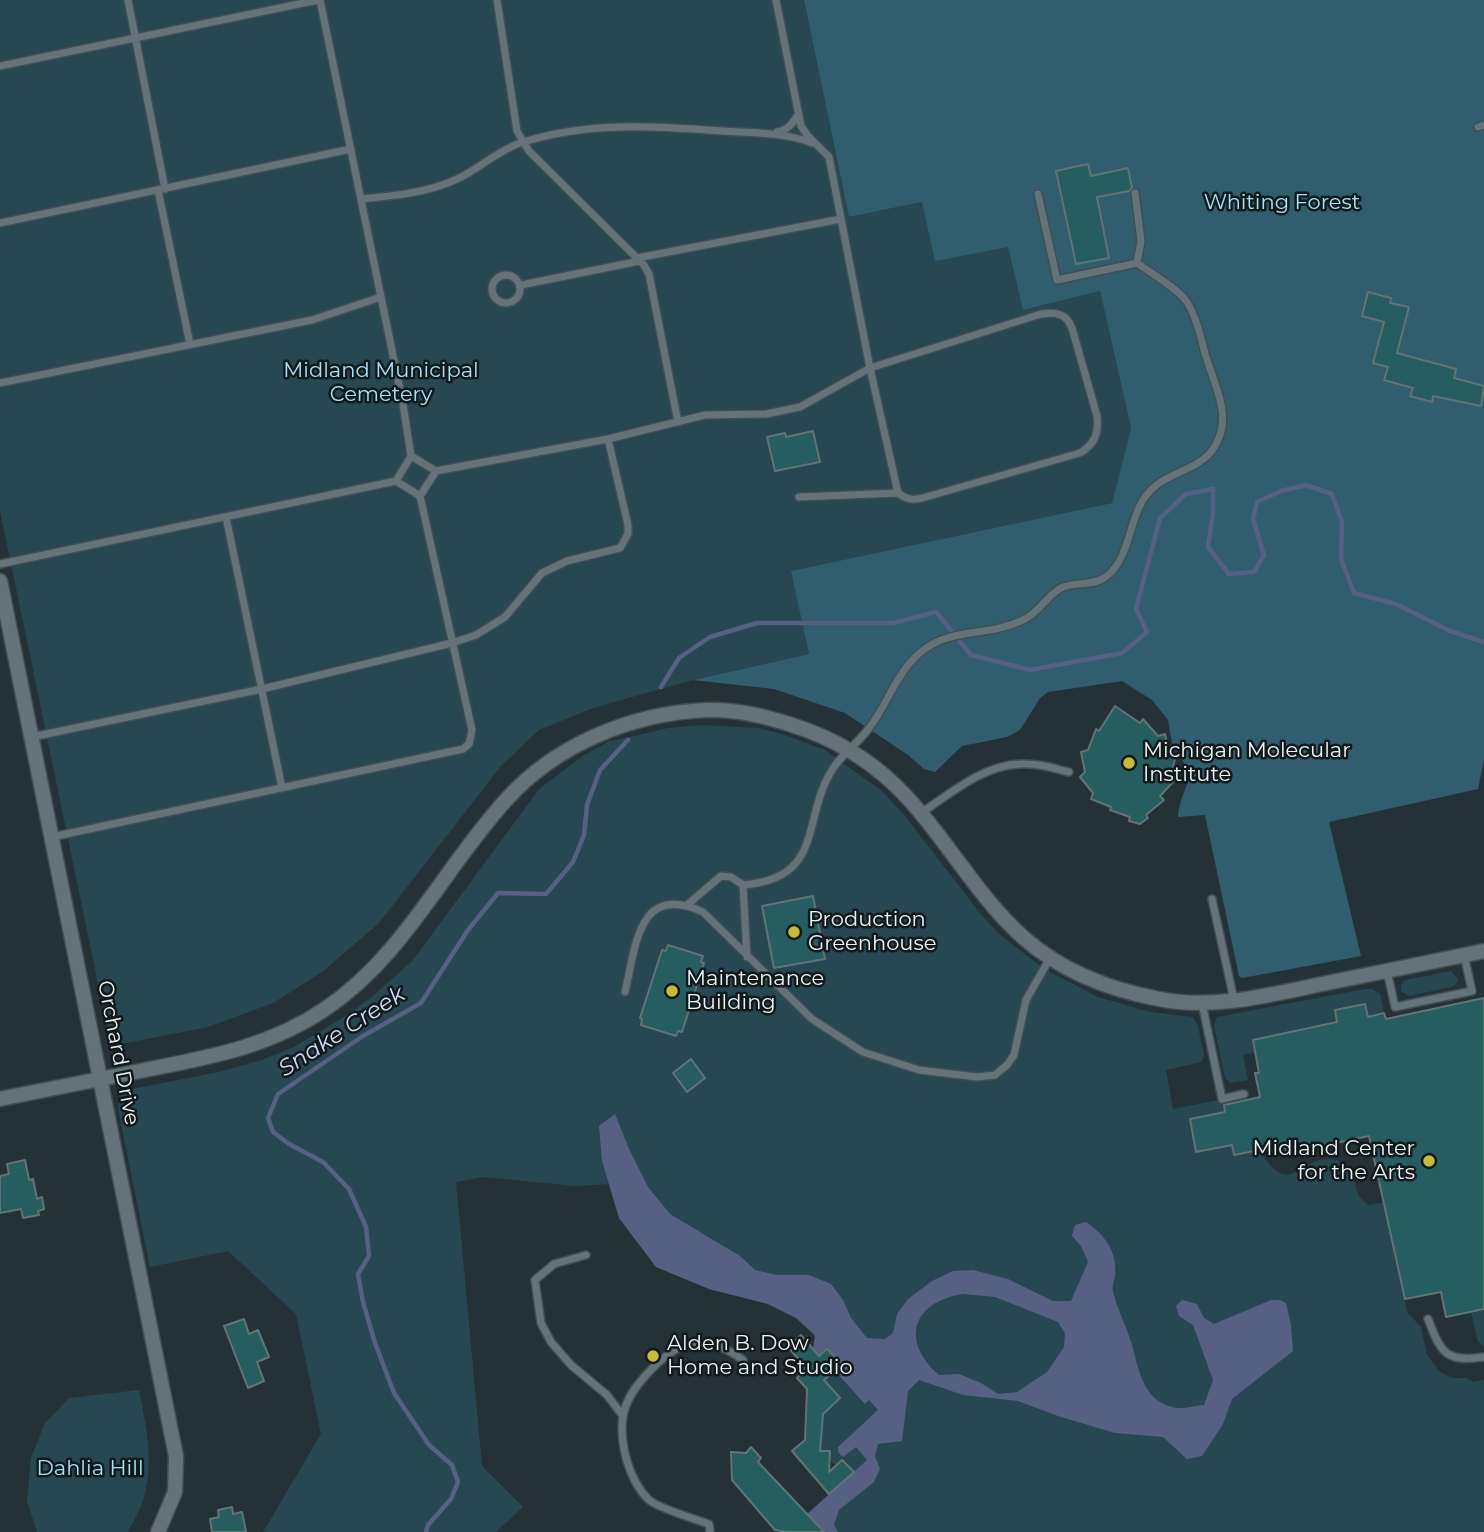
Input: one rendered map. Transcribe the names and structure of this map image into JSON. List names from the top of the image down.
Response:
{
  "streets": {
    "street": ["Orchard Drive"]
  },
  "water": ["Snake Creek"],
  "parks": ["Whiting Forest", "Midland Municipal Cemetery", "Dahlia Hill"],
  "places": [
    "Michigan Molecular Institute",
    "Production Greenhouse",
    "Maintenance Building",
    "Midland Center for the Arts",
    "Alden B. Dow Home and Studio"
  ]
}
